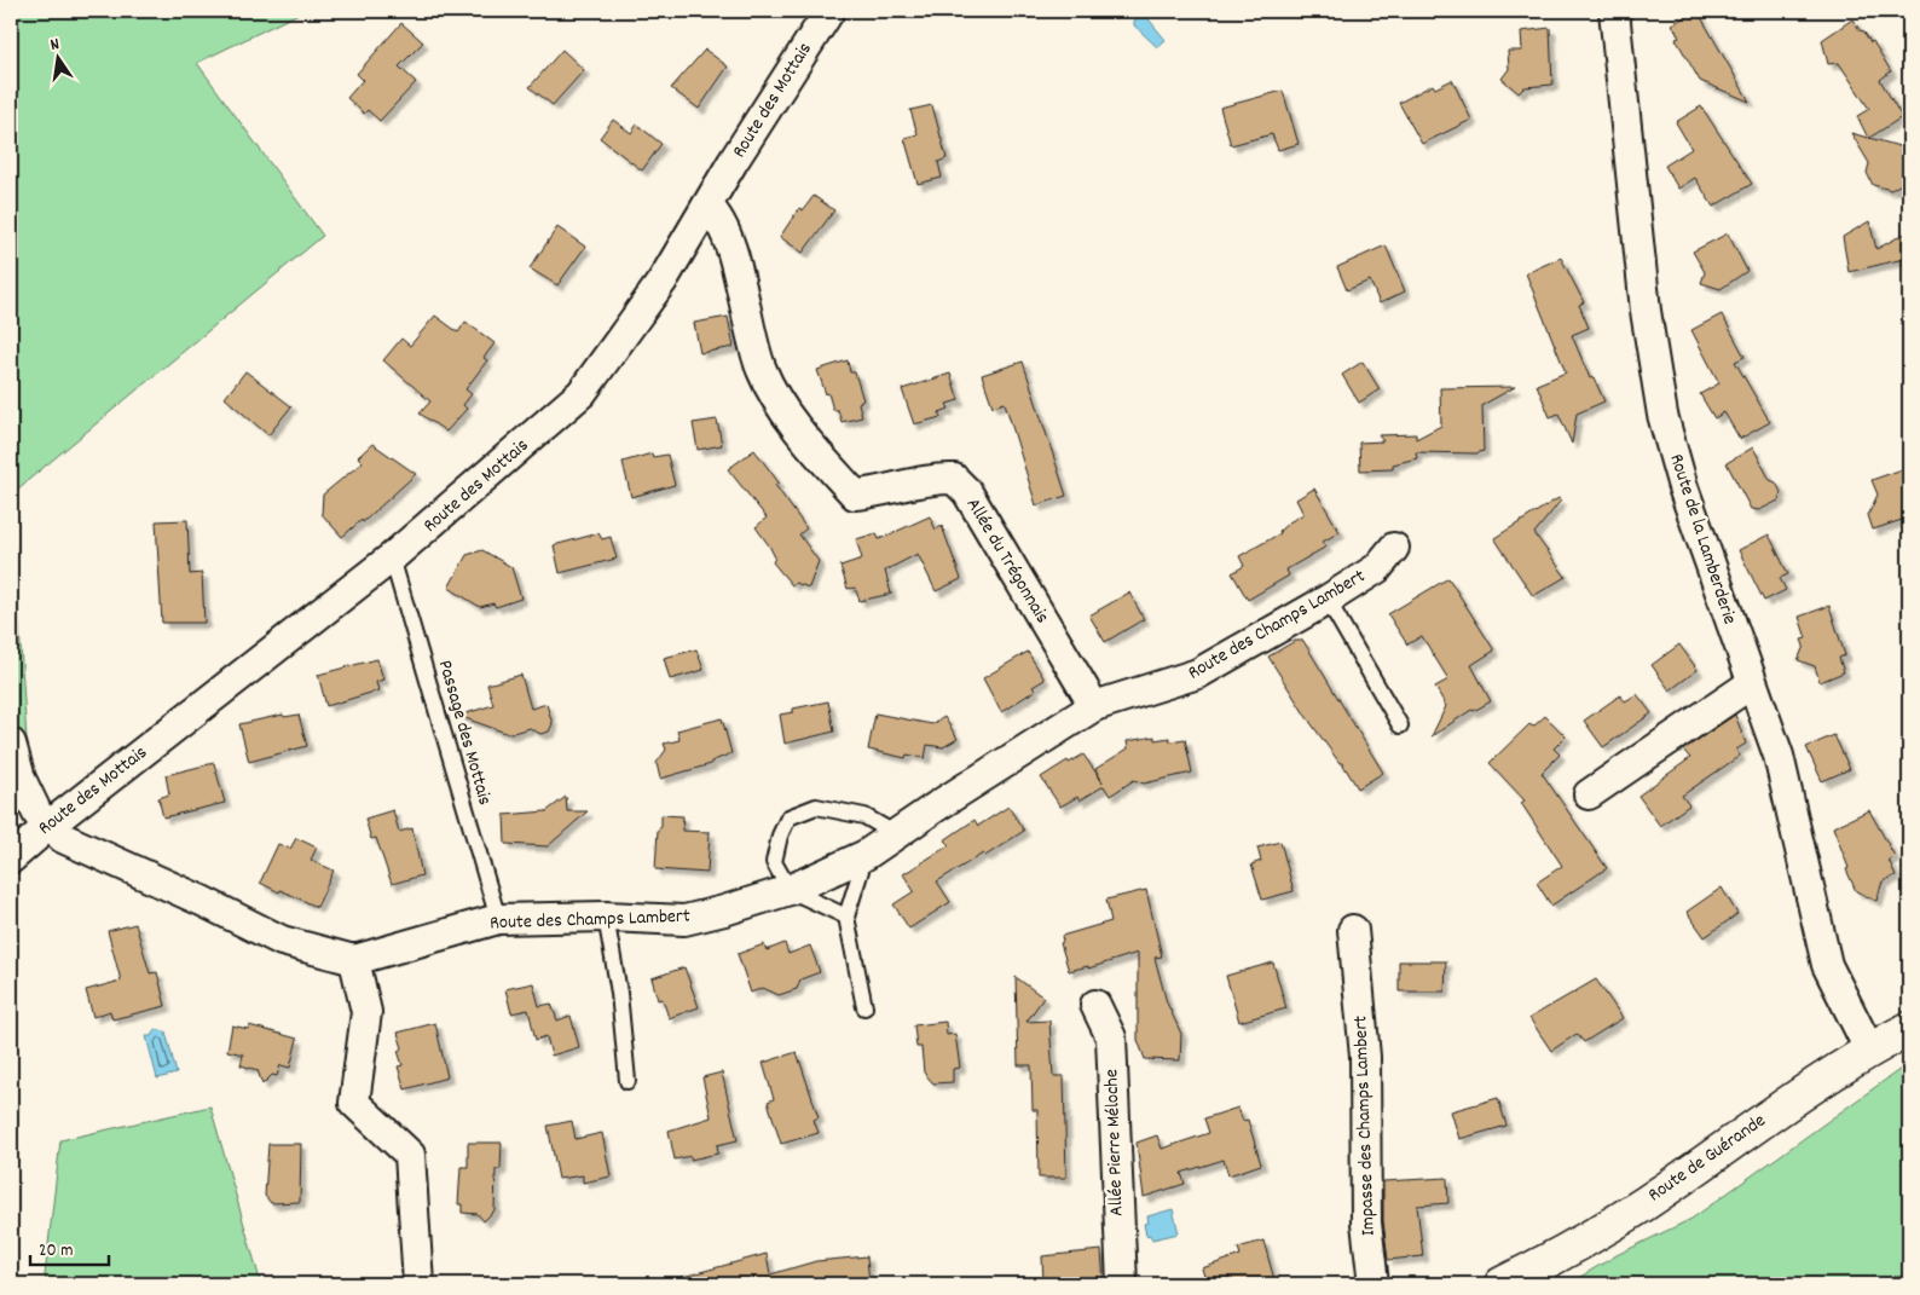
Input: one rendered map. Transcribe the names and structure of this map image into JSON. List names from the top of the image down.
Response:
{
  "streets": {
    "street": [
      "Route des Mottais",
      "Route de la Lamberderie",
      "Allée du Trégonnais",
      "Route des Champs Lambert",
      "Impasse des Champs Lambert",
      "Allée Pierre Méloche",
      "Route de Guérande"
    ],
    "lane": ["Passage des Mottais"]
  },
  "crossings": [
    ["Route des Mottais", "Allée du Trégonnais"],
    ["Route des Mottais", "Passage des Mottais"],
    ["Route de la Lamberderie", "Route de Guérande"],
    ["Allée du Trégonnais", "Route des Champs Lambert"],
    ["Route des Champs Lambert", "Passage des Mottais"]
  ],
  "scale_bar": "20 m",
  "north": "top"
}
